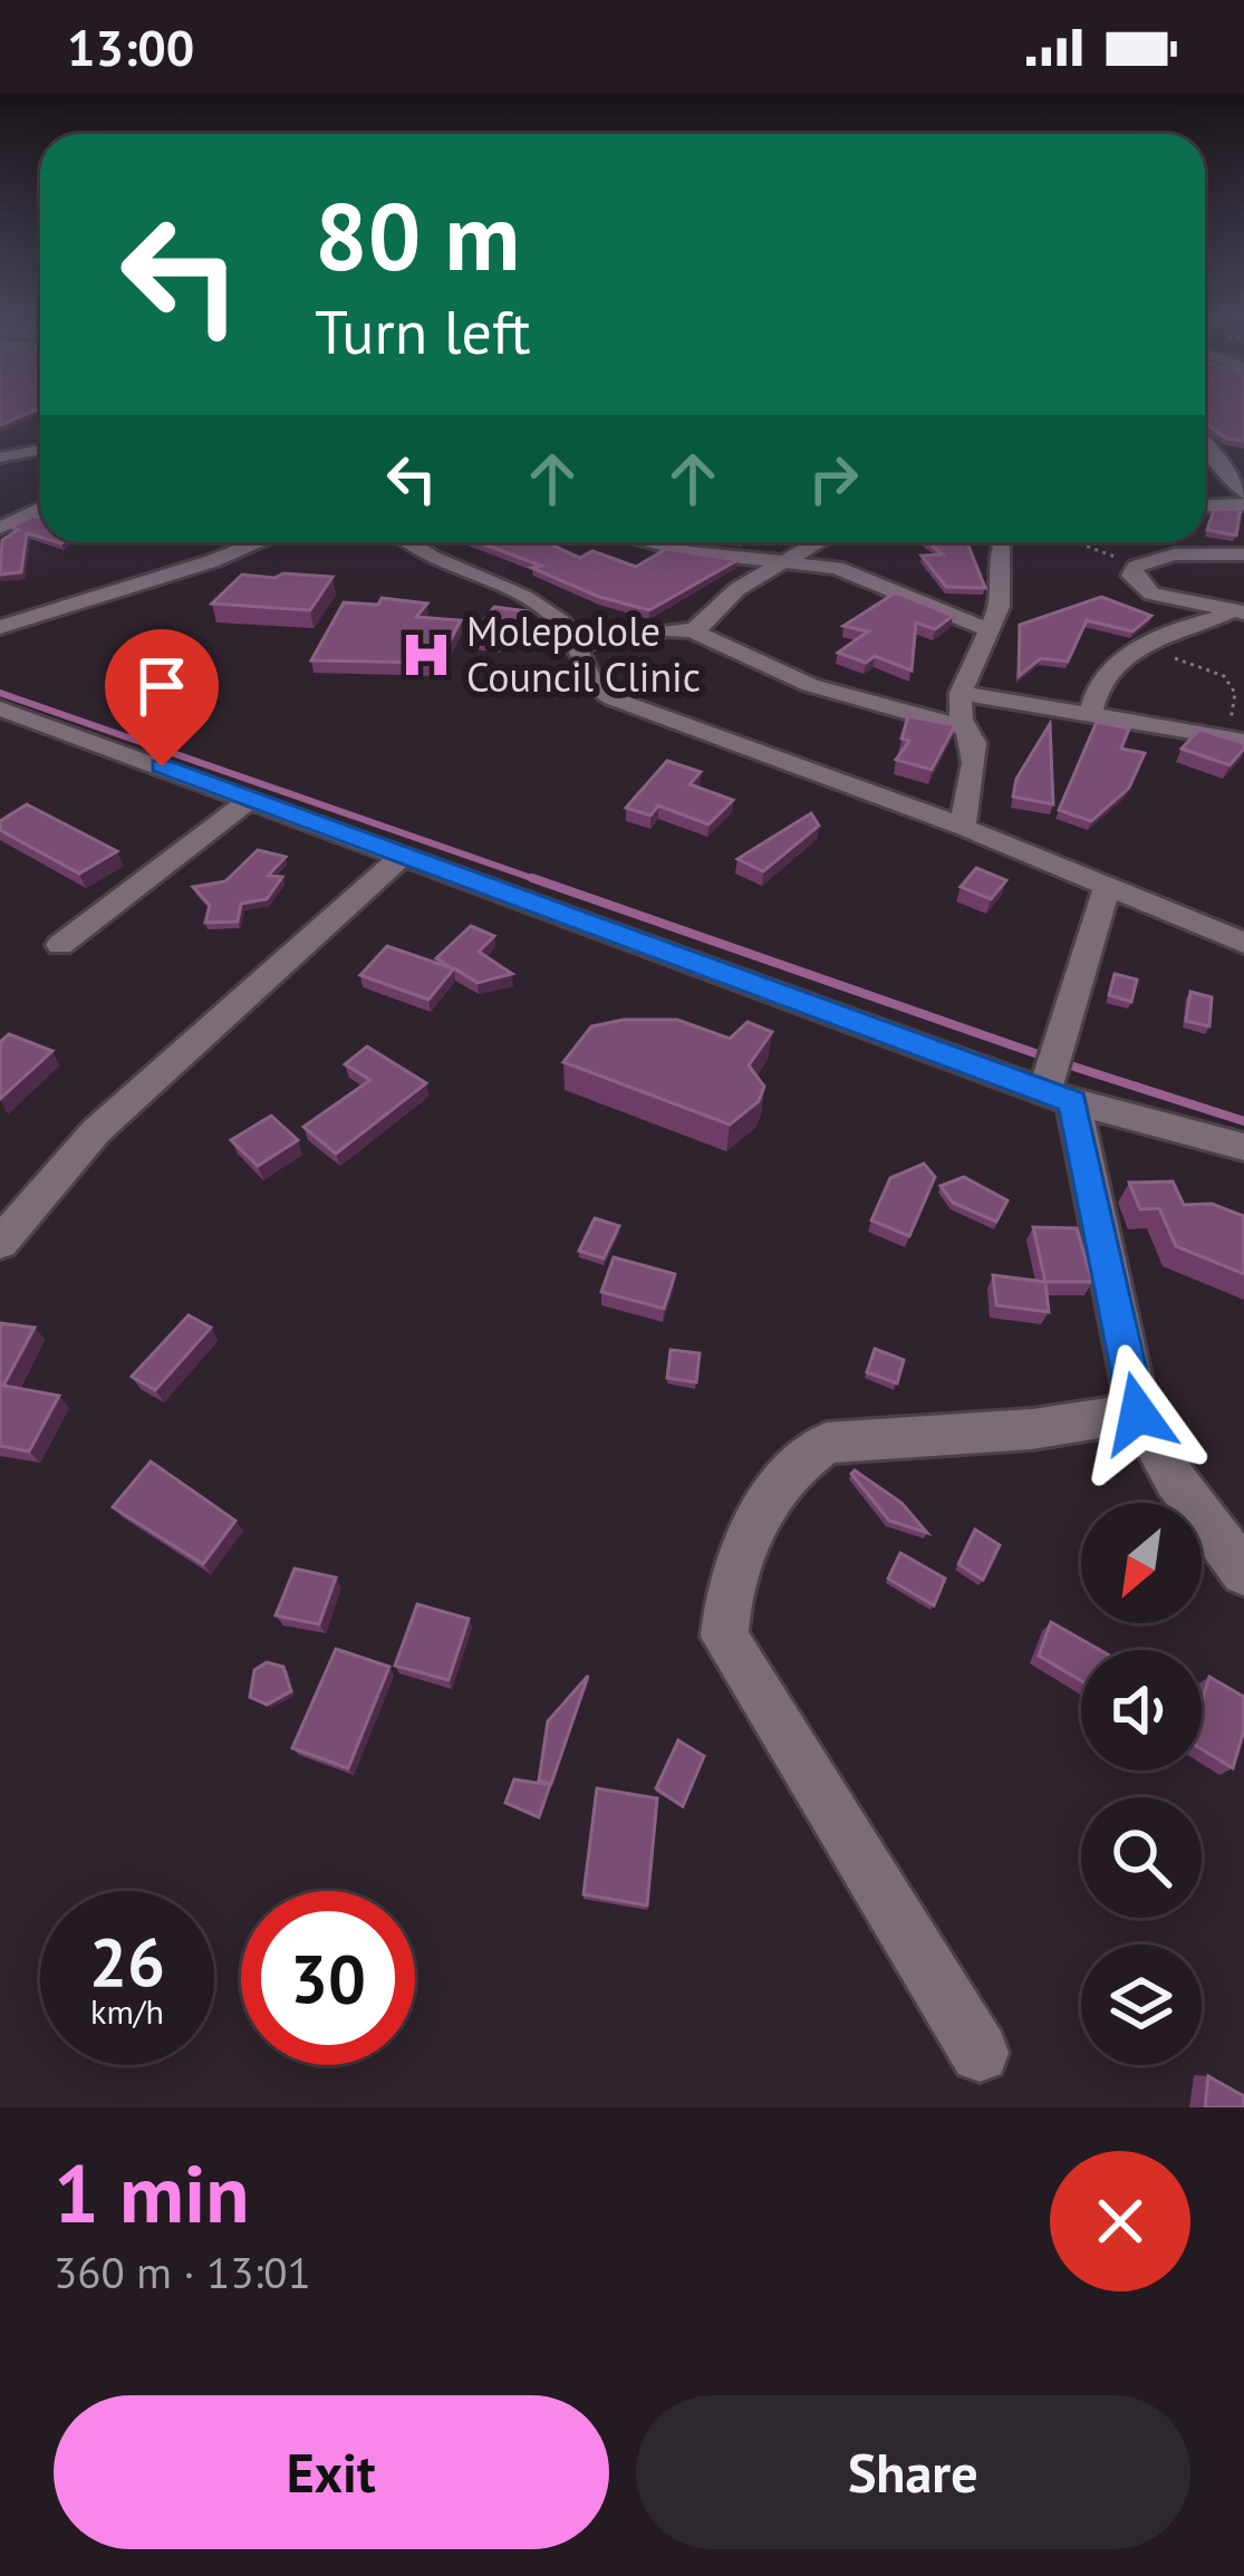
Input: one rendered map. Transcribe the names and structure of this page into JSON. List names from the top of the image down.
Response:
{
  "places": {
    "hospital": ["Molepolole Council Clinic"]
  },
  "north": "bottom left",
  "page": {
    "status": "13:00",
    "turn": ["80 m", "Turn left"],
    "speed": "26 km/h",
    "limit": "30",
    "heading": ["1 min", "360 m · 13:01"],
    "buttons": ["Exit", "Share"]
  }
}
